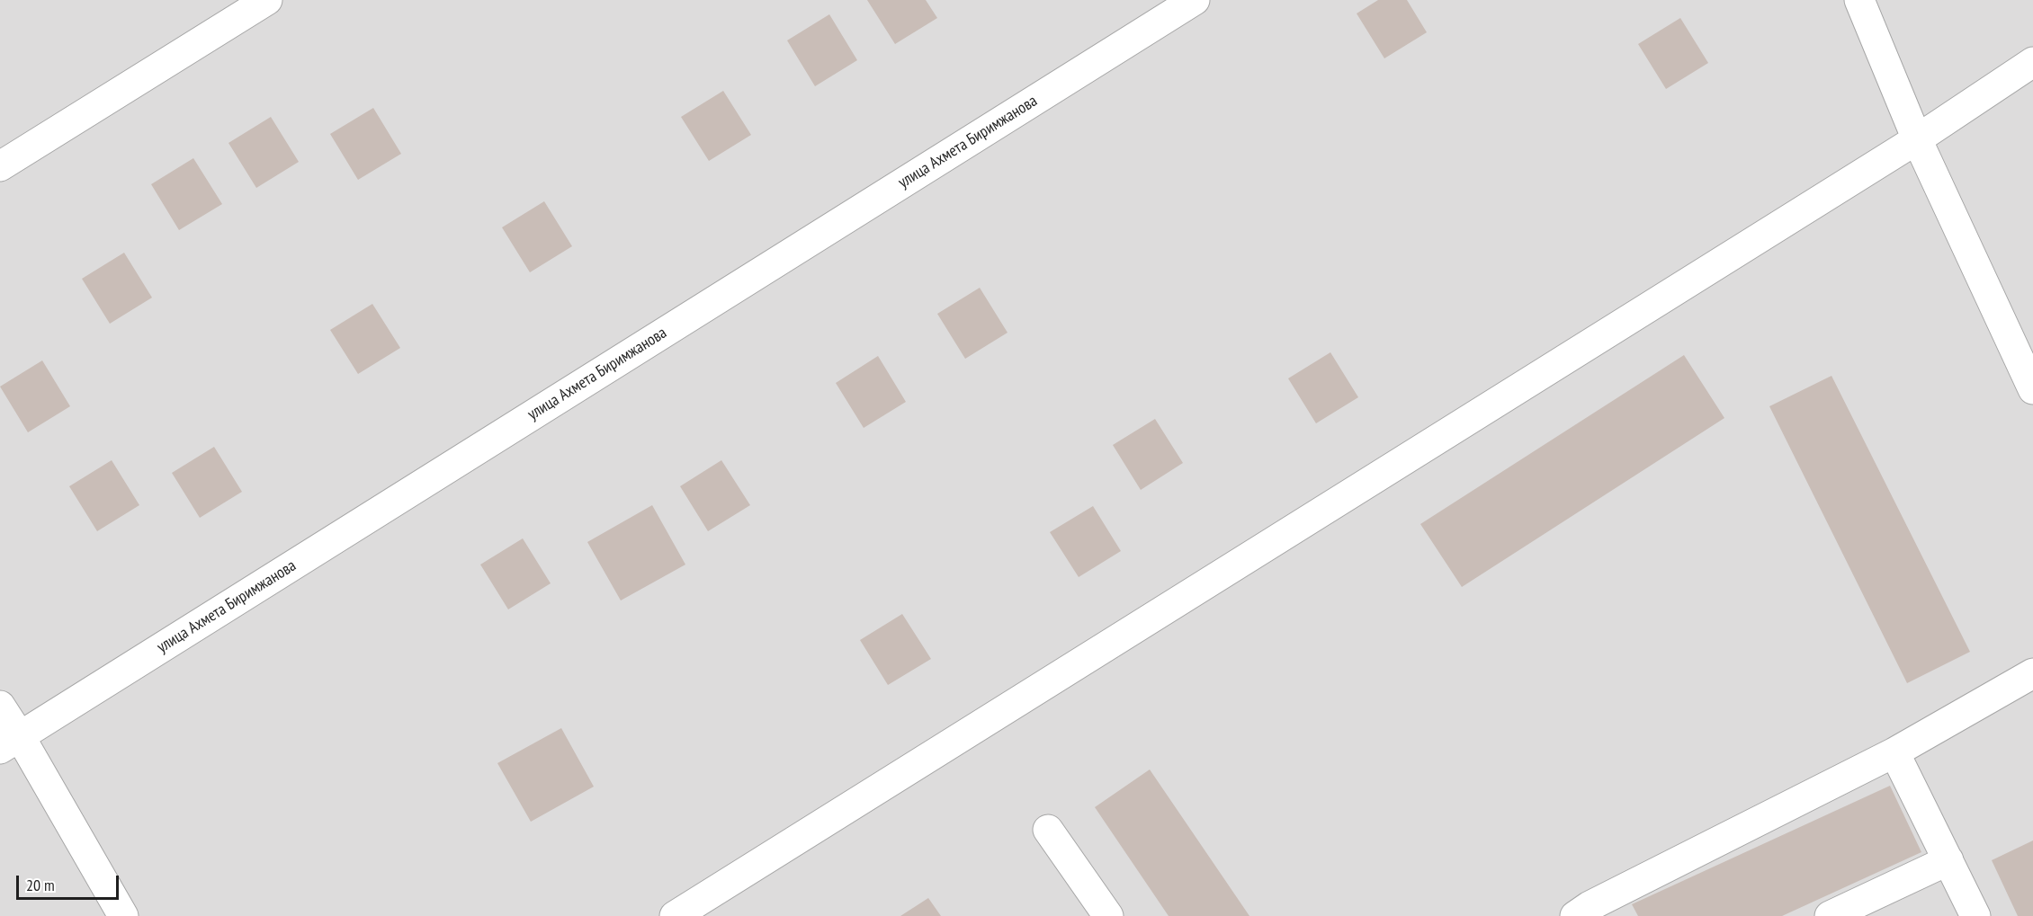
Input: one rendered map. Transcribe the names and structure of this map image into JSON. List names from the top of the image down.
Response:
{
  "streets": {
    "street": ["улица Ахмета Биримжанова"]
  },
  "scale_bar": "20 m"
}
